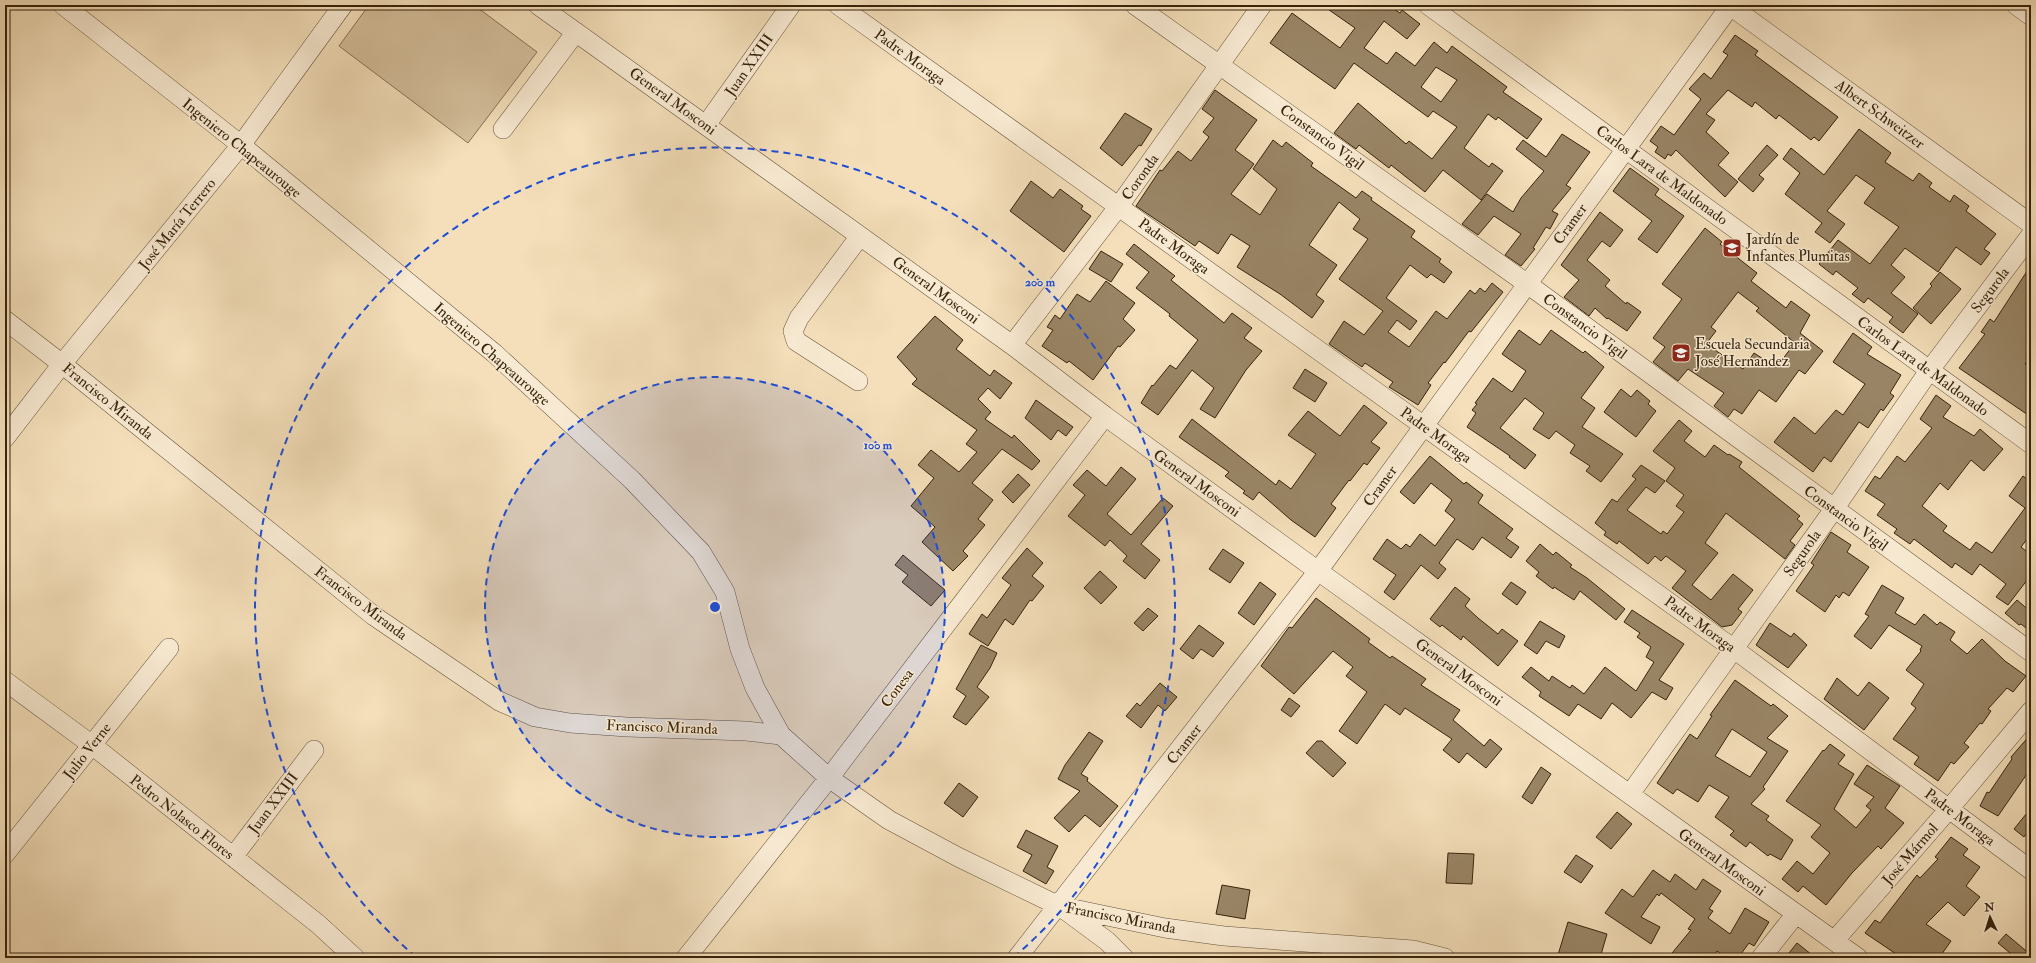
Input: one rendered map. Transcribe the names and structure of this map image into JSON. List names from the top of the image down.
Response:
{
  "streets": {
    "street": [
      "Padre Moraga",
      "Juan XXIII",
      "General Mosconi",
      "Albert Schweitzer",
      "Constancio Vigil",
      "Ingeniero Chapeaurouge",
      "Carlos Lara de Maldonado",
      "Coronda",
      "José María Terrero",
      "Cramer",
      "Segurola",
      "Francisco Miranda",
      "Conesa",
      "Julio Verne",
      "Pedro Nolasco Flores",
      "José Mármol"
    ]
  },
  "crossings": [
    ["Padre Moraga", "Coronda"],
    ["Padre Moraga", "Cramer"],
    ["Padre Moraga", "Segurola"],
    ["Padre Moraga", "José Mármol"],
    ["Juan XXIII", "General Mosconi"],
    ["Juan XXIII", "Pedro Nolasco Flores"],
    ["General Mosconi", "Coronda"],
    ["General Mosconi", "Cramer"],
    ["General Mosconi", "Segurola"],
    ["General Mosconi", "Conesa"],
    ["General Mosconi", "José Mármol"],
    ["Albert Schweitzer", "Cramer"],
    ["Constancio Vigil", "Coronda"],
    ["Constancio Vigil", "Cramer"],
    ["Constancio Vigil", "Segurola"],
    ["Ingeniero Chapeaurouge", "José María Terrero"],
    ["Ingeniero Chapeaurouge", "Francisco Miranda"],
    ["Ingeniero Chapeaurouge", "Conesa"],
    ["Carlos Lara de Maldonado", "Cramer"],
    ["Carlos Lara de Maldonado", "Segurola"],
    ["José María Terrero", "Francisco Miranda"],
    ["Cramer", "Francisco Miranda"],
    ["Francisco Miranda", "Conesa"],
    ["Julio Verne", "Pedro Nolasco Flores"]
  ],
  "places": {
    "school or university": ["Jardín de Infantes Plumitas", "Escuela Secundaria José Hernandez"]
  },
  "north": "top",
  "rings": ["200 m", "100 m"]
}
